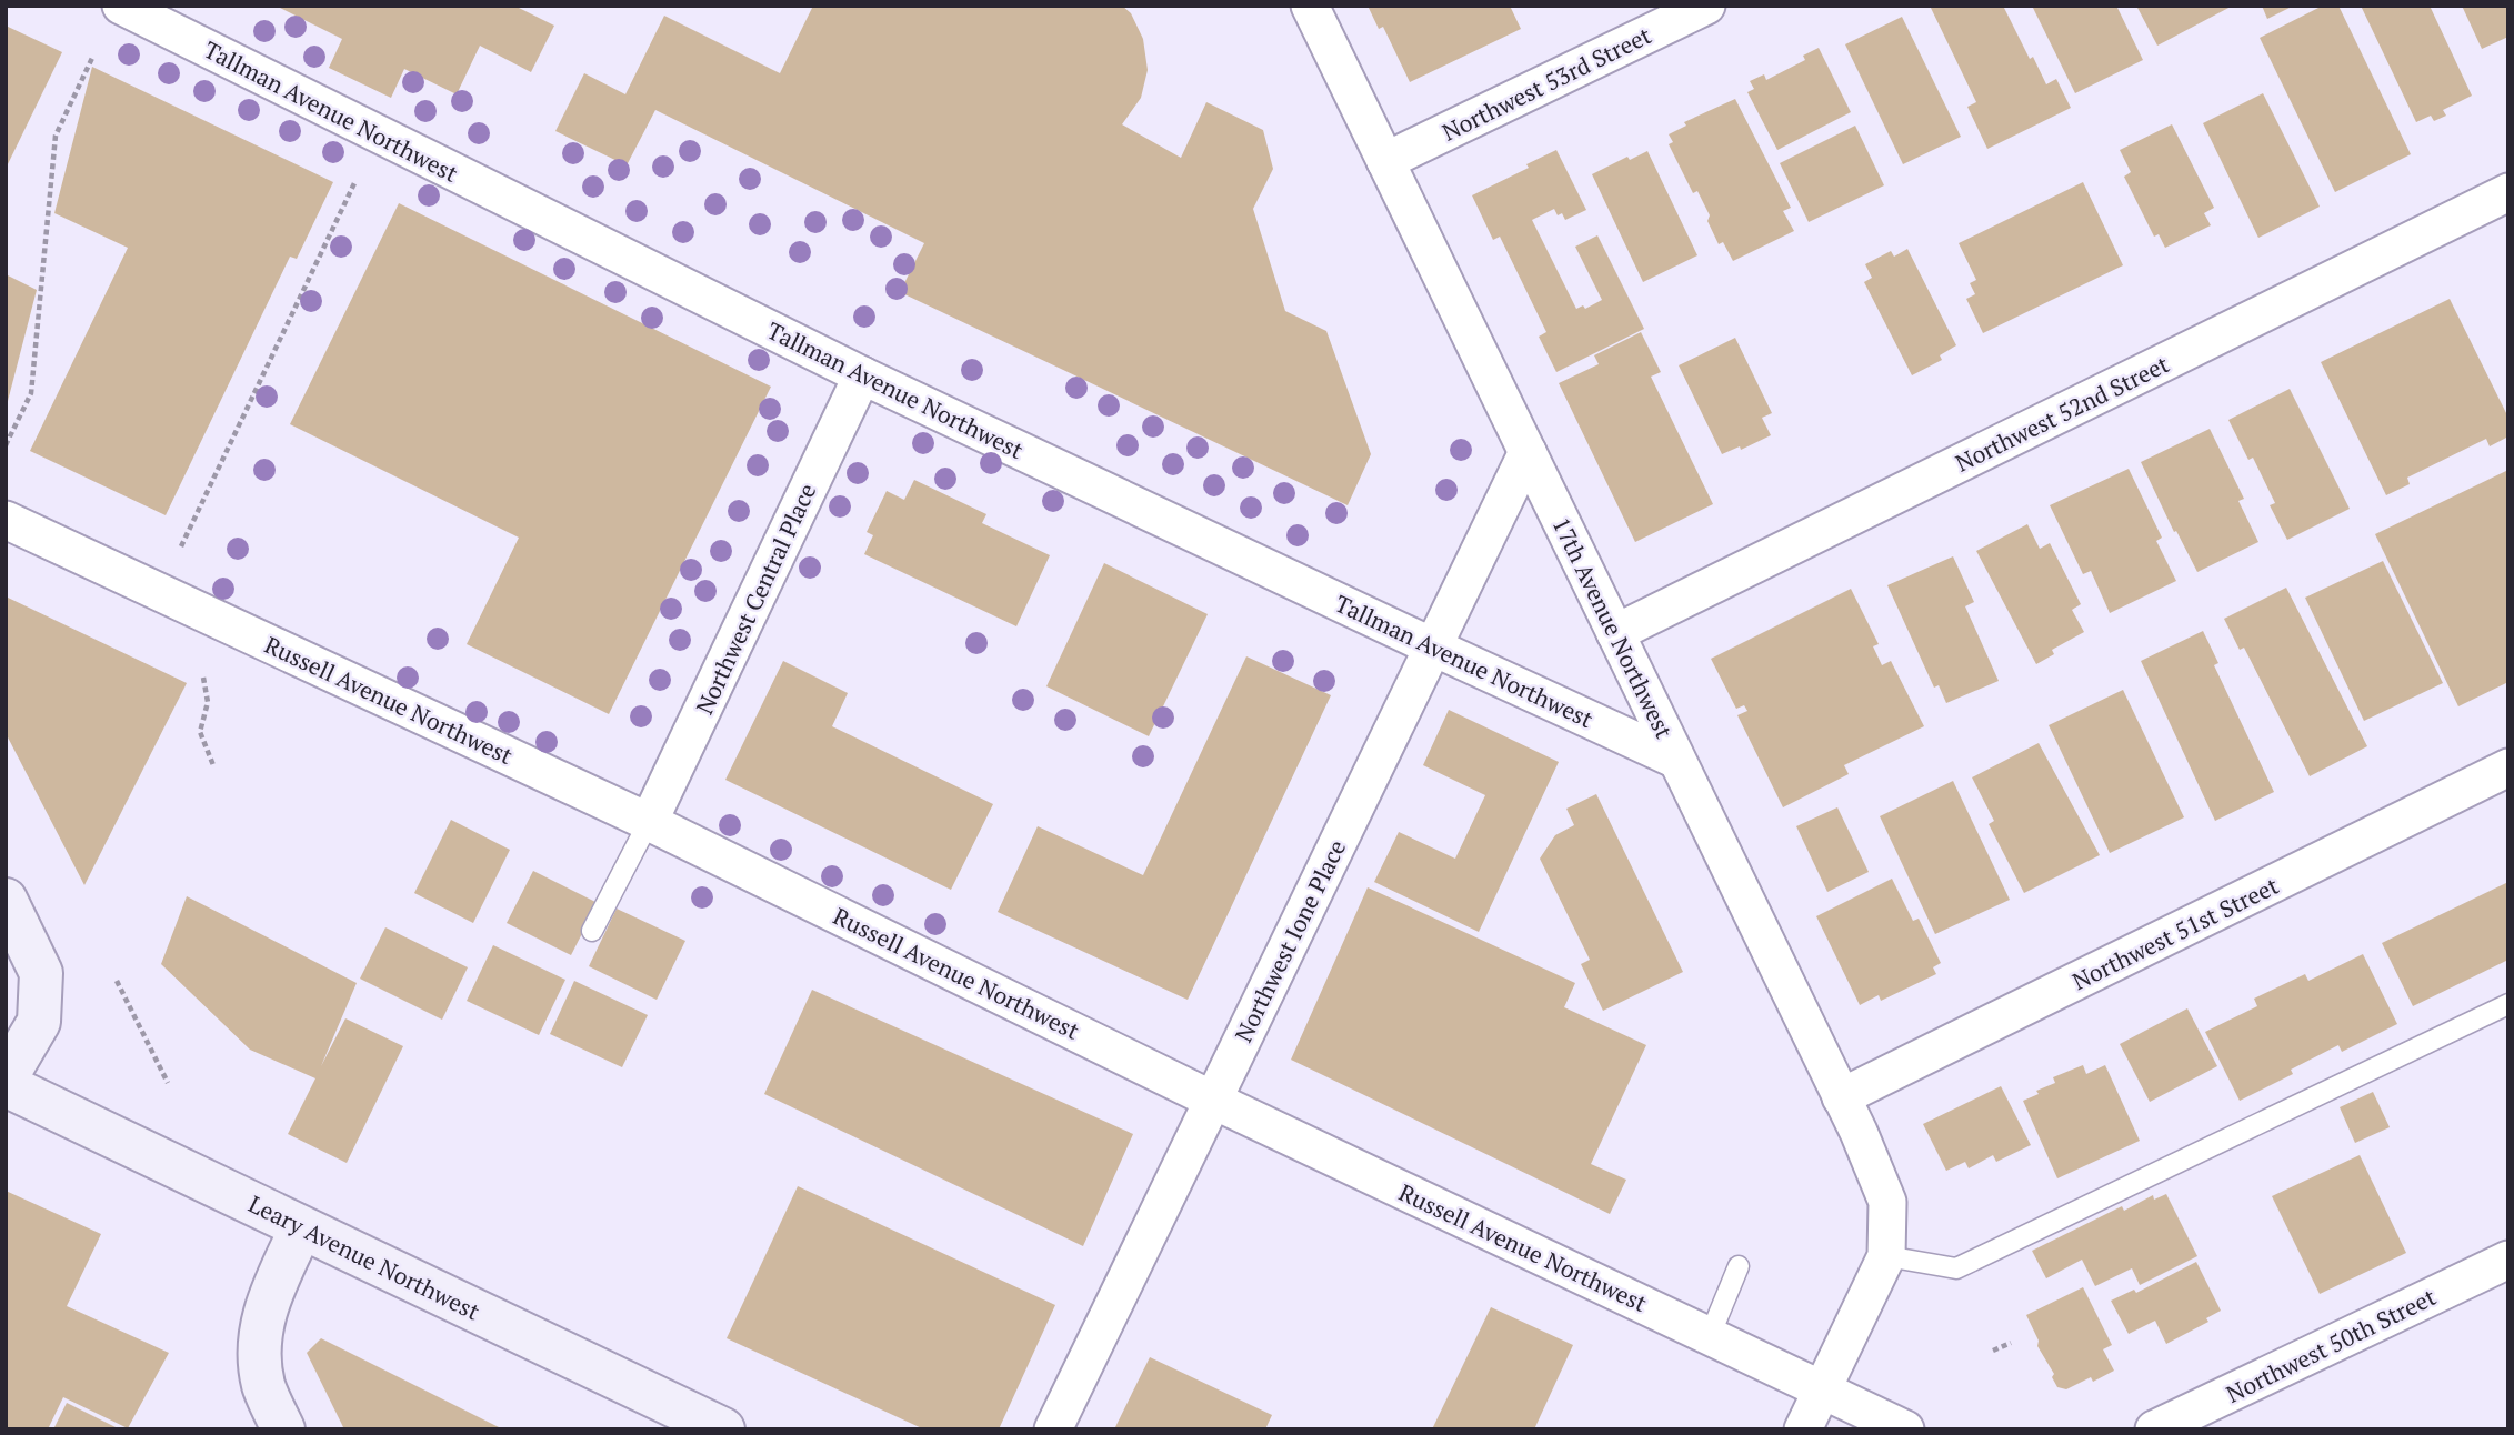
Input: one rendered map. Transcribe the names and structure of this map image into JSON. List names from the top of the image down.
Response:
{
  "streets": {
    "main road": ["Leary Avenue Northwest"],
    "street": [
      "Northwest 53rd Street",
      "Tallman Avenue Northwest",
      "Northwest 52nd Street",
      "Northwest Central Place",
      "17th Avenue Northwest",
      "Russell Avenue Northwest",
      "Northwest 51st Street",
      "Northwest Ione Place",
      "Northwest 50th Street"
    ]
  },
  "crossings": [
    ["Northwest 53rd Street", "17th Avenue Northwest"],
    ["Tallman Avenue Northwest", "Northwest Central Place"],
    ["Tallman Avenue Northwest", "17th Avenue Northwest"],
    ["Tallman Avenue Northwest", "Northwest Ione Place"],
    ["Northwest 52nd Street", "17th Avenue Northwest"],
    ["Northwest Central Place", "Russell Avenue Northwest"],
    ["17th Avenue Northwest", "Northwest 51st Street"],
    ["17th Avenue Northwest", "Northwest Ione Place"],
    ["Russell Avenue Northwest", "Northwest Ione Place"]
  ]
}
